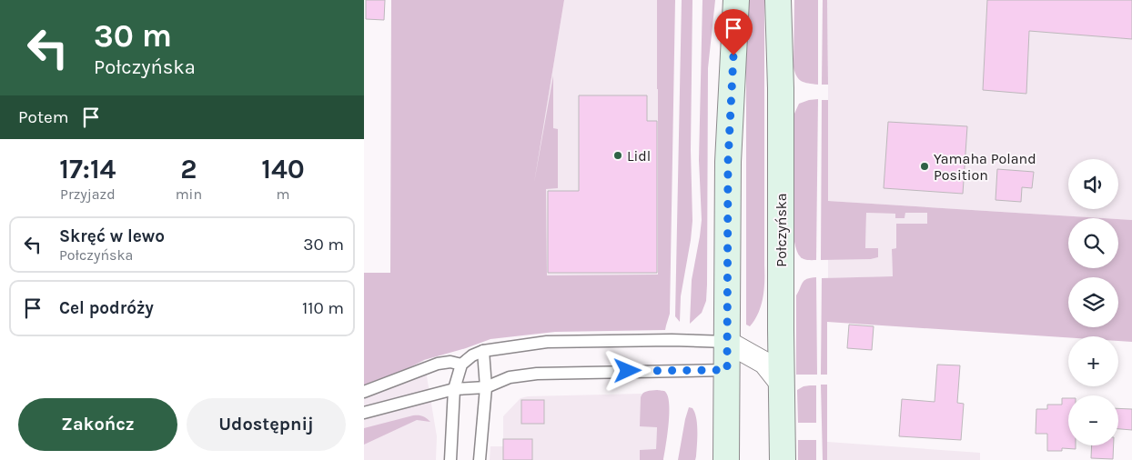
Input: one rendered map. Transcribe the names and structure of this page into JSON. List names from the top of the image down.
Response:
{
  "streets": {
    "main road": ["Połczyńska"]
  },
  "places": ["Lidl", "Yamaha Poland Position"],
  "page": {
    "turn": ["30 m", "Połczyńska"],
    "then": "Potem",
    "eta": [
      "17:14",
      "Przyjazd",
      "2",
      "min",
      "140",
      "m"
    ],
    "map_buttons": ["+", "−"],
    "list": [
      {
        "name": "Skręć w lewo",
        "note": "Połczyńska",
        "value": "30 m"
      },
      {
        "name": "Cel podróży",
        "value": "110 m"
      }
    ],
    "buttons": ["Zakończ", "Udostępnij"]
  }
}
